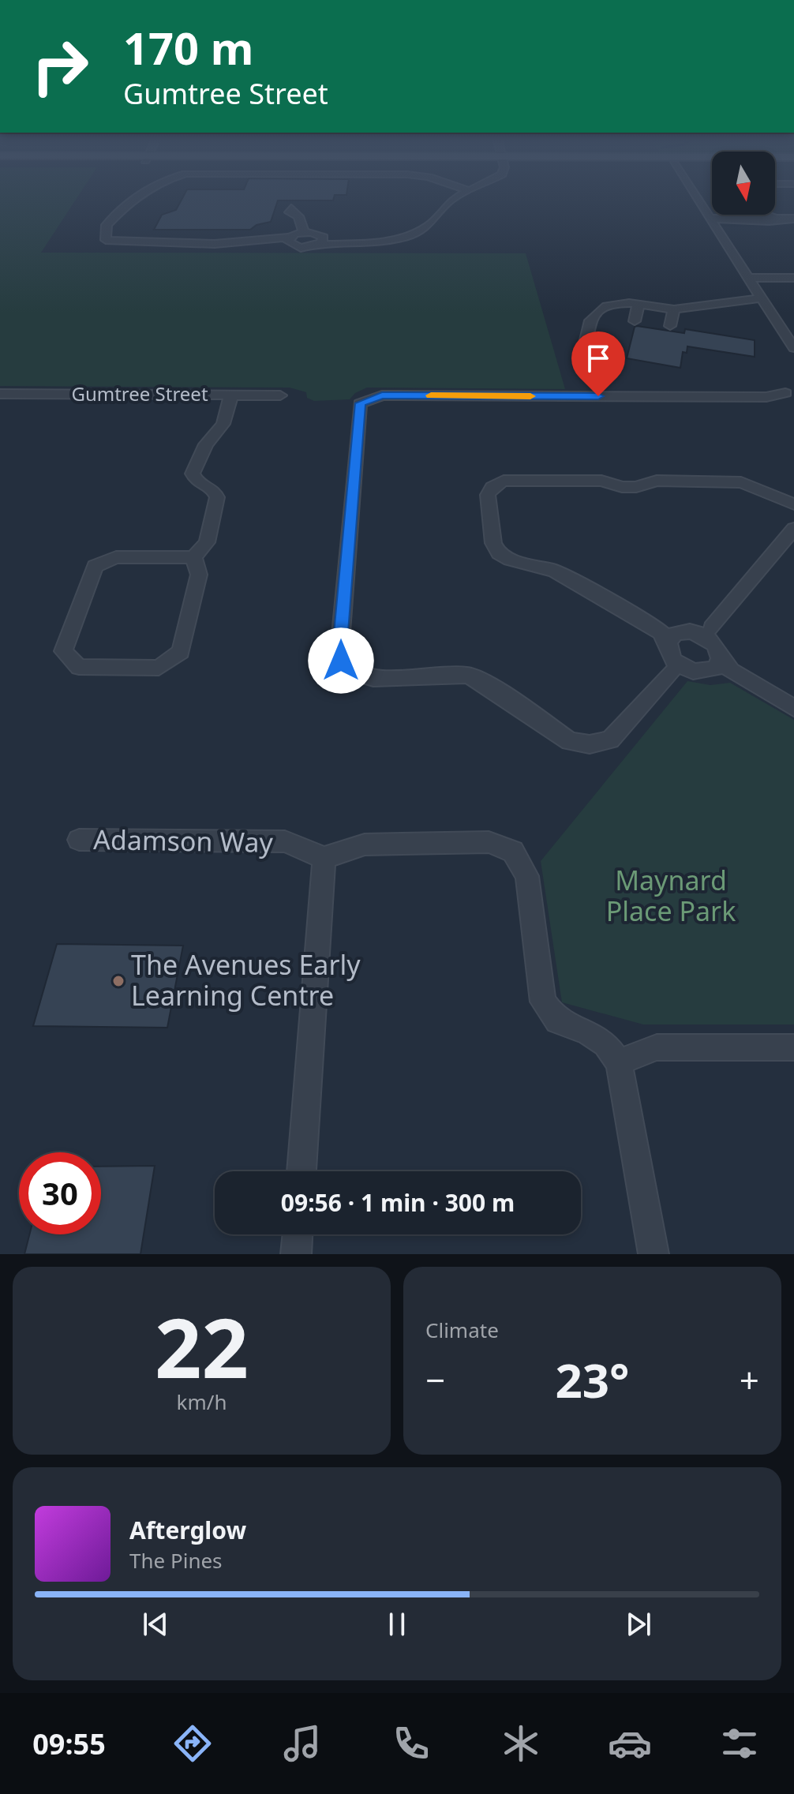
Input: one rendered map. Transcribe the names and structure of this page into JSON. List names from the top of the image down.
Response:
{
  "streets": {
    "street": ["Gumtree Street", "Adamson Way"]
  },
  "parks": ["Maynard Place Park"],
  "places": ["The Avenues Early Learning Centre"],
  "north": "bottom",
  "page": {
    "turn": ["170 m", "Gumtree Street"],
    "limit": "30",
    "trip": "09:56 · 1 min · 300 m",
    "tile": [
      ["22", "km/h"],
      "Climate"
    ],
    "heat": ["−", "23°", "+"],
    "song": ["Afterglow", "The Pines"],
    "tabs": "09:55"
  }
}
